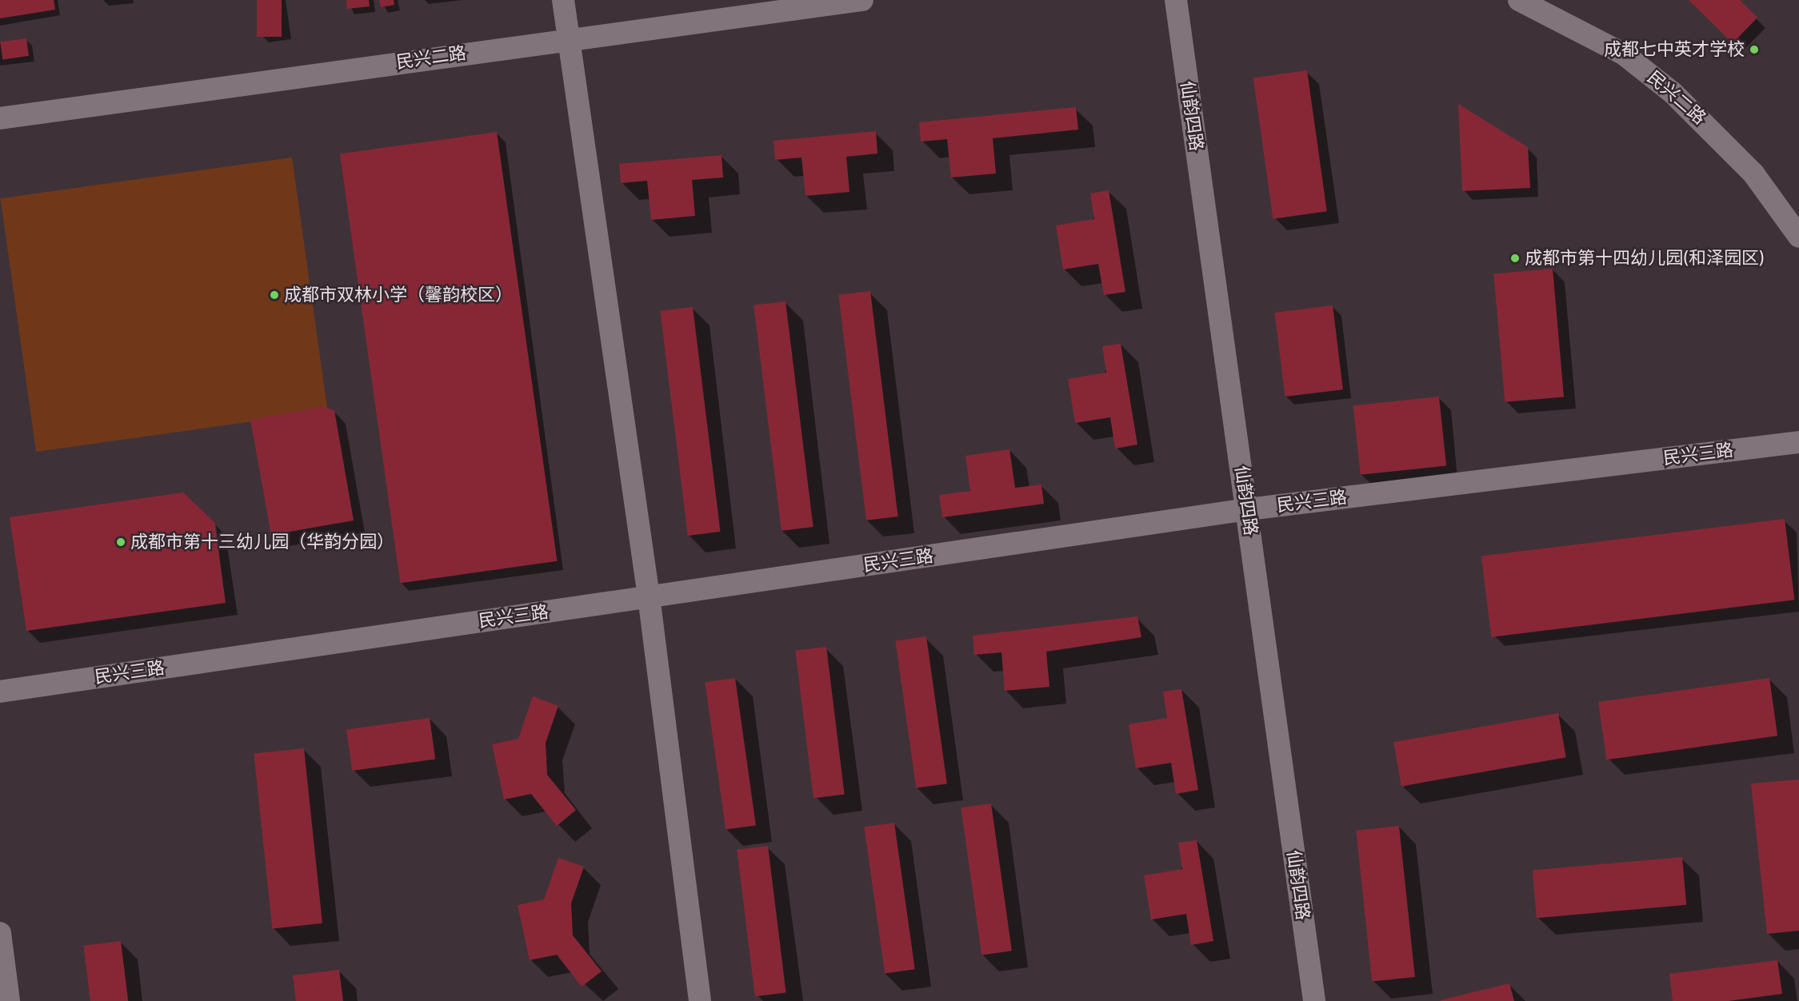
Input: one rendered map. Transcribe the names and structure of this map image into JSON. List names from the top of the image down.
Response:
{
  "streets": {
    "street": ["民兴二路", "仙韵四路", "民兴三路"]
  },
  "crossings": [
    ["仙韵四路", "民兴三路"]
  ],
  "places": [
    "成都七中英才学校",
    "成都市第十四幼儿园(和泽园区)",
    "成都市双林小学（馨韵校区）",
    "成都市第十三幼儿园（华韵分园）"
  ]
}
